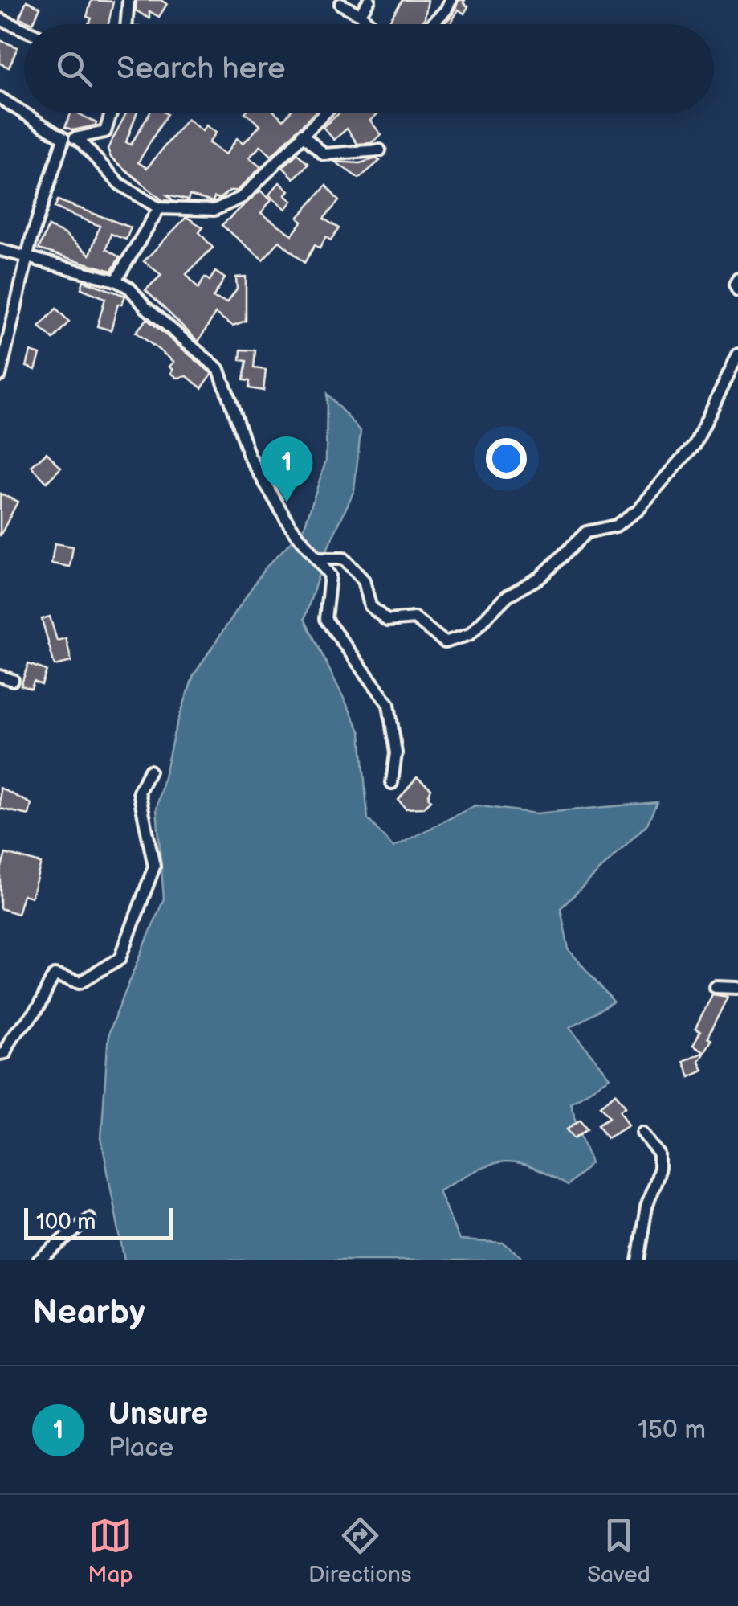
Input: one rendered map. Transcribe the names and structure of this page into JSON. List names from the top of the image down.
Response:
{
  "scale_bar": "100 m",
  "page": {
    "search": "Search here",
    "pins": "1",
    "scale": "100 m",
    "heading": "Nearby",
    "list": [
      {
        "mark": "1",
        "name": "Unsure",
        "note": "Place",
        "value": "150 m"
      }
    ],
    "nav": ["Map", "Directions", "Saved"]
  }
}
